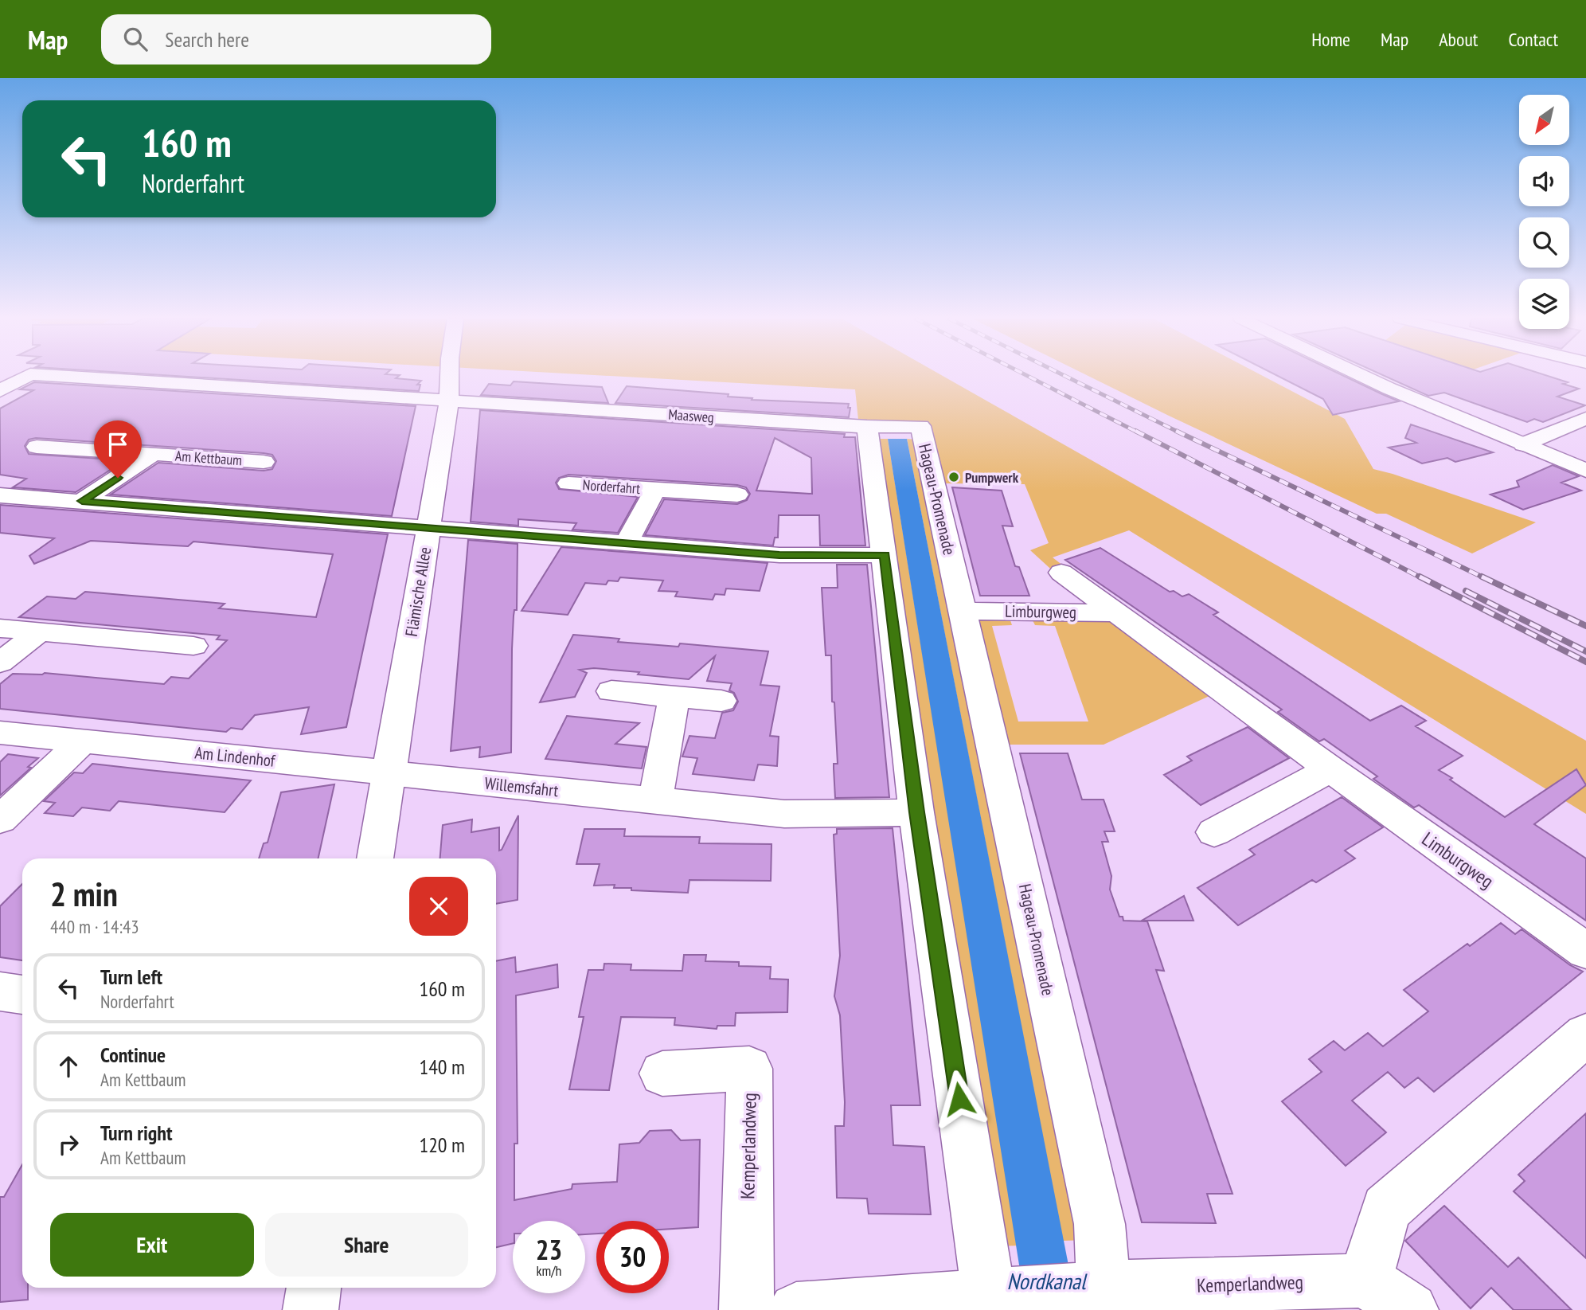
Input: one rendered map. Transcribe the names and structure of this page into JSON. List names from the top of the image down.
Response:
{
  "streets": {
    "street": [
      "Maasweg",
      "Am Kettbaum",
      "Norderfahrt",
      "Hageau-Promenade",
      "Flämische Allee",
      "Limburgweg",
      "Am Lindenhof",
      "Willemsfahrt",
      "Kemperlandweg"
    ]
  },
  "crossings": [
    ["Maasweg", "Hageau-Promenade"],
    ["Maasweg", "Flämische Allee"],
    ["Hageau-Promenade", "Limburgweg"],
    ["Hageau-Promenade", "Kemperlandweg"],
    ["Flämische Allee", "Am Lindenhof"],
    ["Flämische Allee", "Willemsfahrt"],
    ["Am Lindenhof", "Willemsfahrt"]
  ],
  "water": ["Nordkanal"],
  "places": ["Pumpwerk"],
  "north": "bottom left",
  "page": {
    "header": "Map",
    "search": "Search here",
    "nav": [
      "Home",
      "Map",
      "About",
      "Contact"
    ],
    "turn": ["160 m", "Norderfahrt"],
    "heading": ["2 min", "440 m · 14:43"],
    "list": [
      {
        "name": "Turn left",
        "note": "Norderfahrt",
        "value": "160 m"
      },
      {
        "name": "Continue",
        "note": "Am Kettbaum",
        "value": "140 m"
      },
      {
        "name": "Turn right",
        "note": "Am Kettbaum",
        "value": "120 m"
      }
    ],
    "buttons": ["Exit", "Share"],
    "speed": "23 km/h",
    "limit": "30"
  }
}
